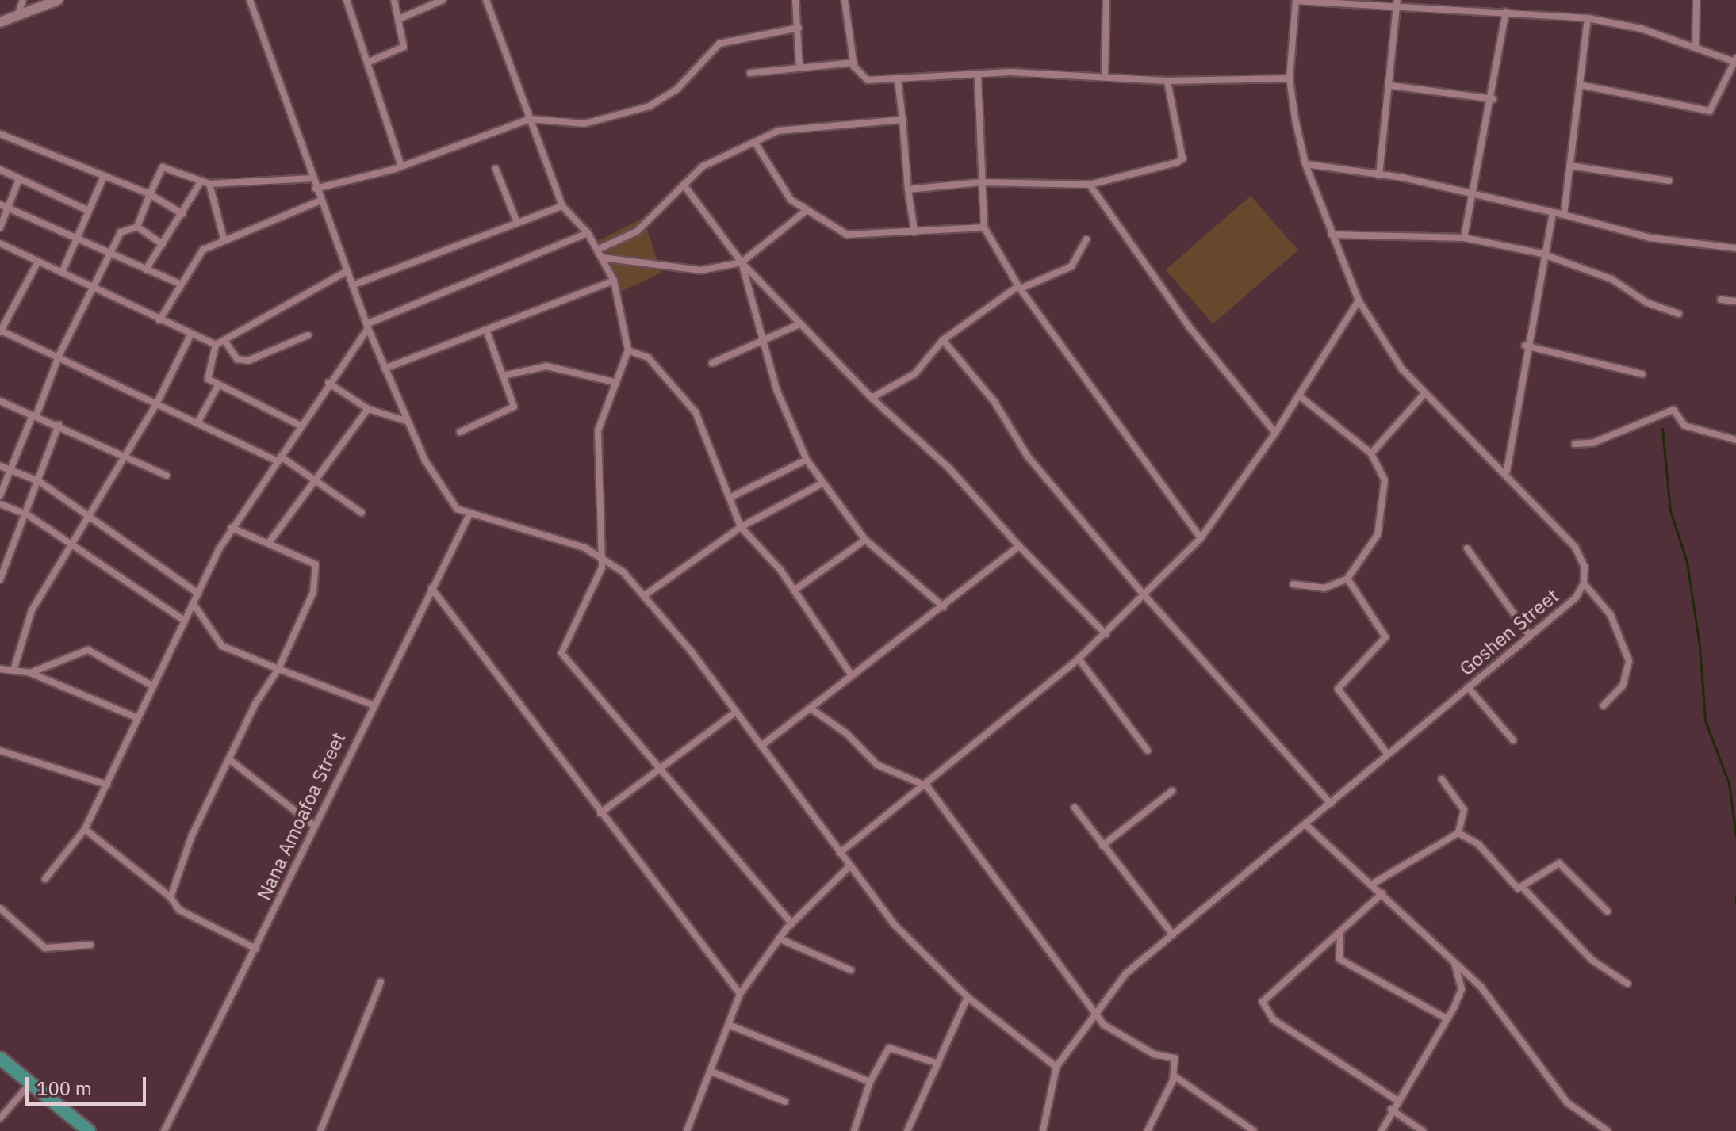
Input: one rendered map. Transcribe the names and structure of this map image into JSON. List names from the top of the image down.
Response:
{
  "streets": {
    "street": ["Goshen Street", "Nana Amoafoa Street"]
  },
  "scale_bar": "100 m"
}
